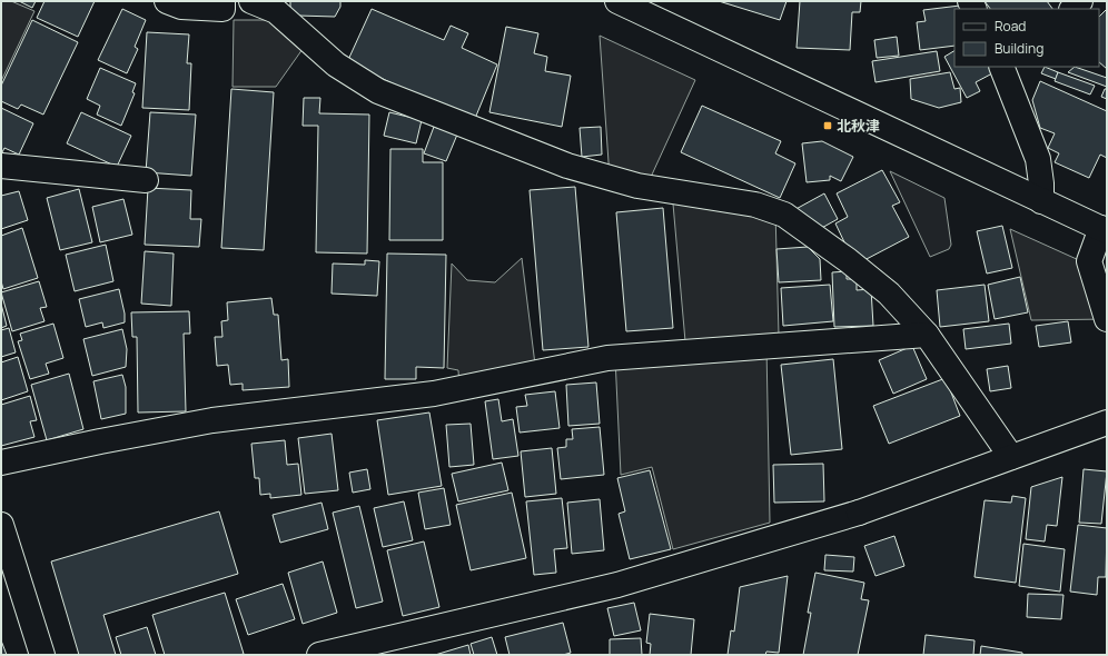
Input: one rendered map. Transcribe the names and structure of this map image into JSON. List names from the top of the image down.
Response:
{
  "places": {
    "transit": ["北秋津"]
  },
  "legend": ["Road", "Building"]
}
